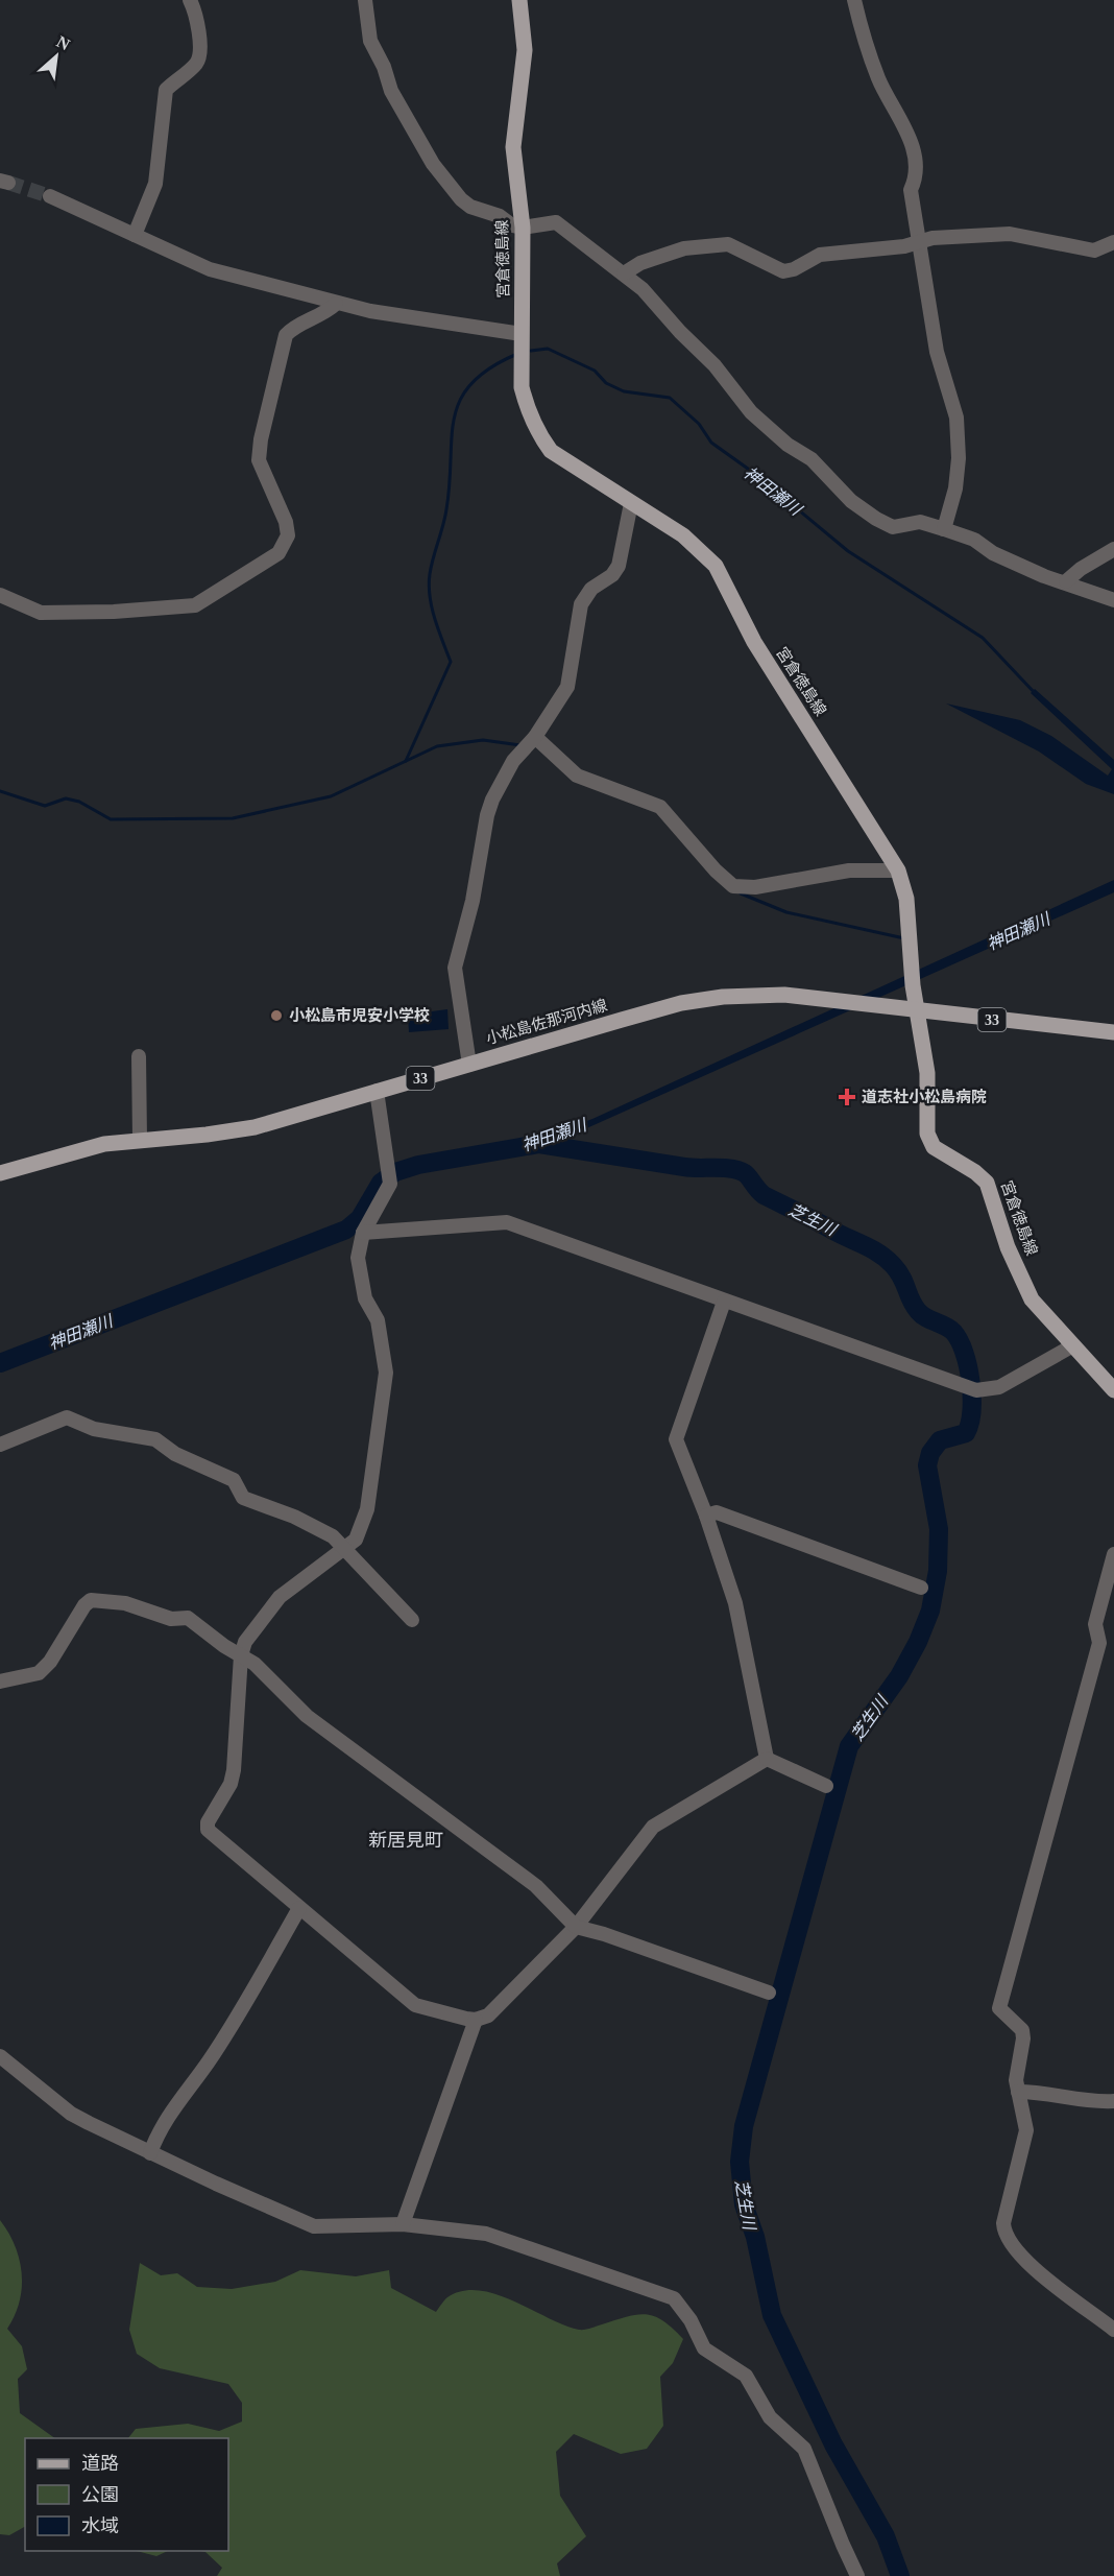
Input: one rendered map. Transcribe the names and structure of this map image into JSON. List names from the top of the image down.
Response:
{
  "streets": {
    "main road": ["宮倉徳島線", "33", "小松島佐那河内線"]
  },
  "crossings": [
    ["宮倉徳島線", "小松島佐那河内線"]
  ],
  "districts": ["新居見町"],
  "water": ["神田瀬川", "芝生川"],
  "places": {
    "other": ["小松島市児安小学校"],
    "health": ["道志社小松島病院"]
  },
  "legend": ["道路", "公園", "水域"],
  "north": "top right"
}
